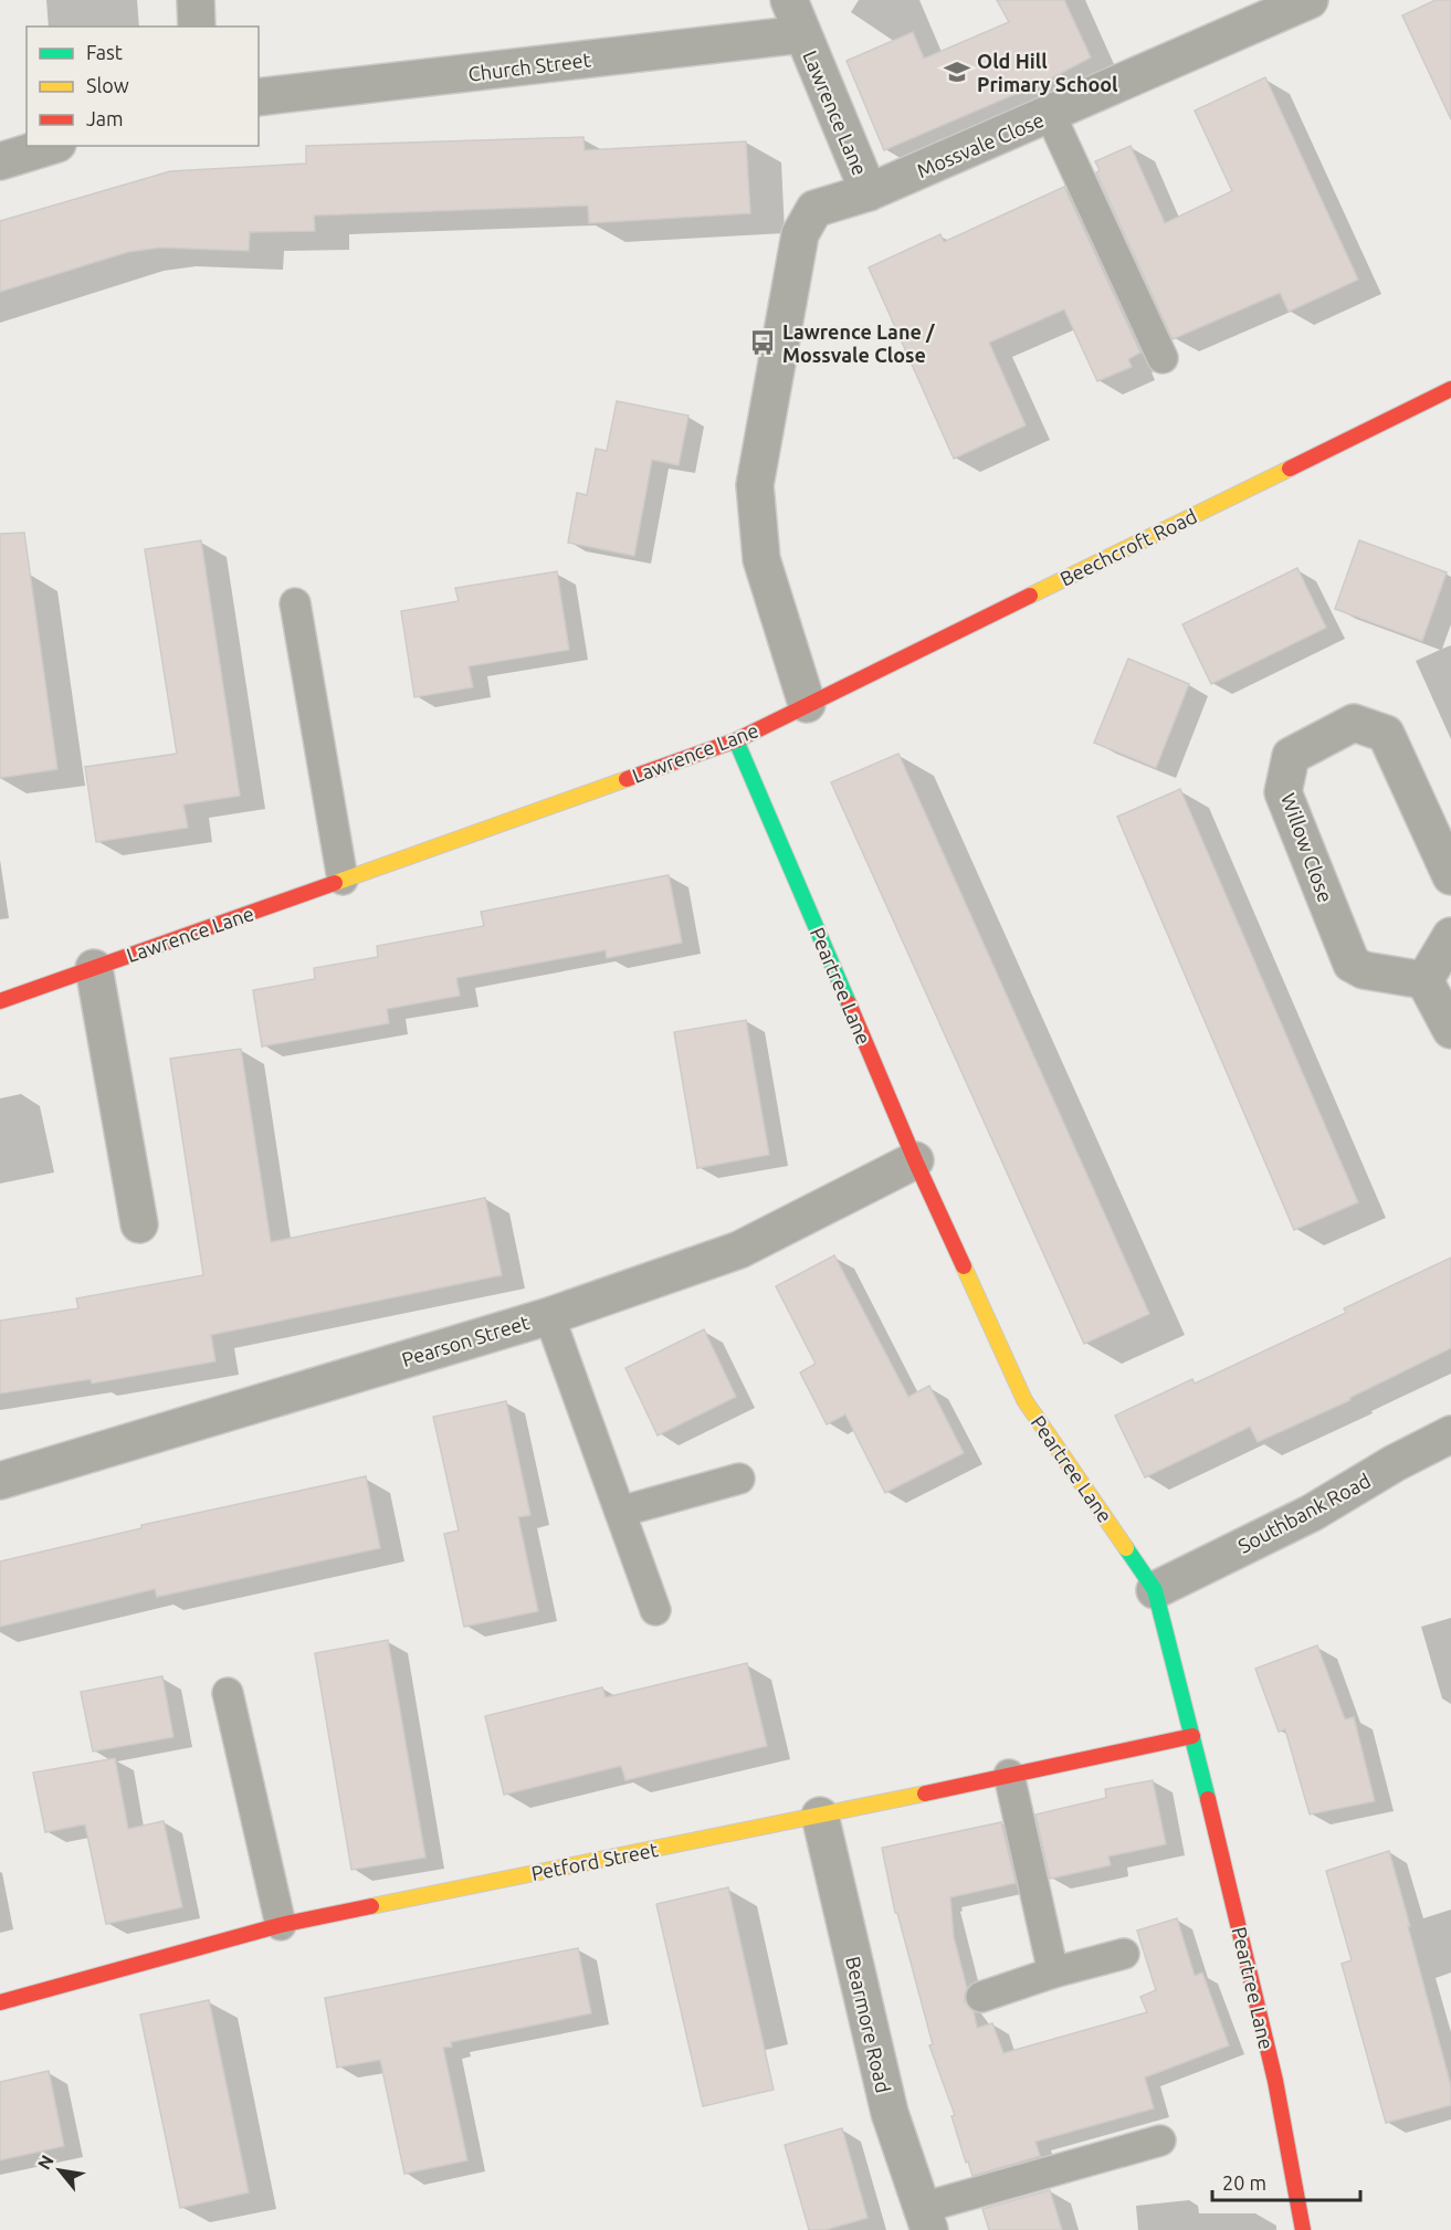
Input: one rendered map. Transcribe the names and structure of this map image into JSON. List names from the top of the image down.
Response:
{
  "streets": {
    "street": [
      "Church Street",
      "Lawrence Lane",
      "Mossvale Close",
      "Beechcroft Road",
      "Willow Close",
      "Peartree Lane",
      "Pearson Street",
      "Southbank Road",
      "Petford Street",
      "Bearmore Road"
    ]
  },
  "crossings": [
    ["Church Street", "Lawrence Lane"],
    ["Lawrence Lane", "Mossvale Close"],
    ["Lawrence Lane", "Beechcroft Road"],
    ["Lawrence Lane", "Peartree Lane"],
    ["Peartree Lane", "Pearson Street"],
    ["Peartree Lane", "Southbank Road"],
    ["Peartree Lane", "Petford Street"],
    ["Petford Street", "Bearmore Road"]
  ],
  "places": {
    "school or university": ["Old Hill Primary School"],
    "bus stop": ["Lawrence Lane / Mossvale Close"]
  },
  "legend": ["Fast", "Slow", "Jam"],
  "scale_bar": "20 m",
  "north": "top left"
}
